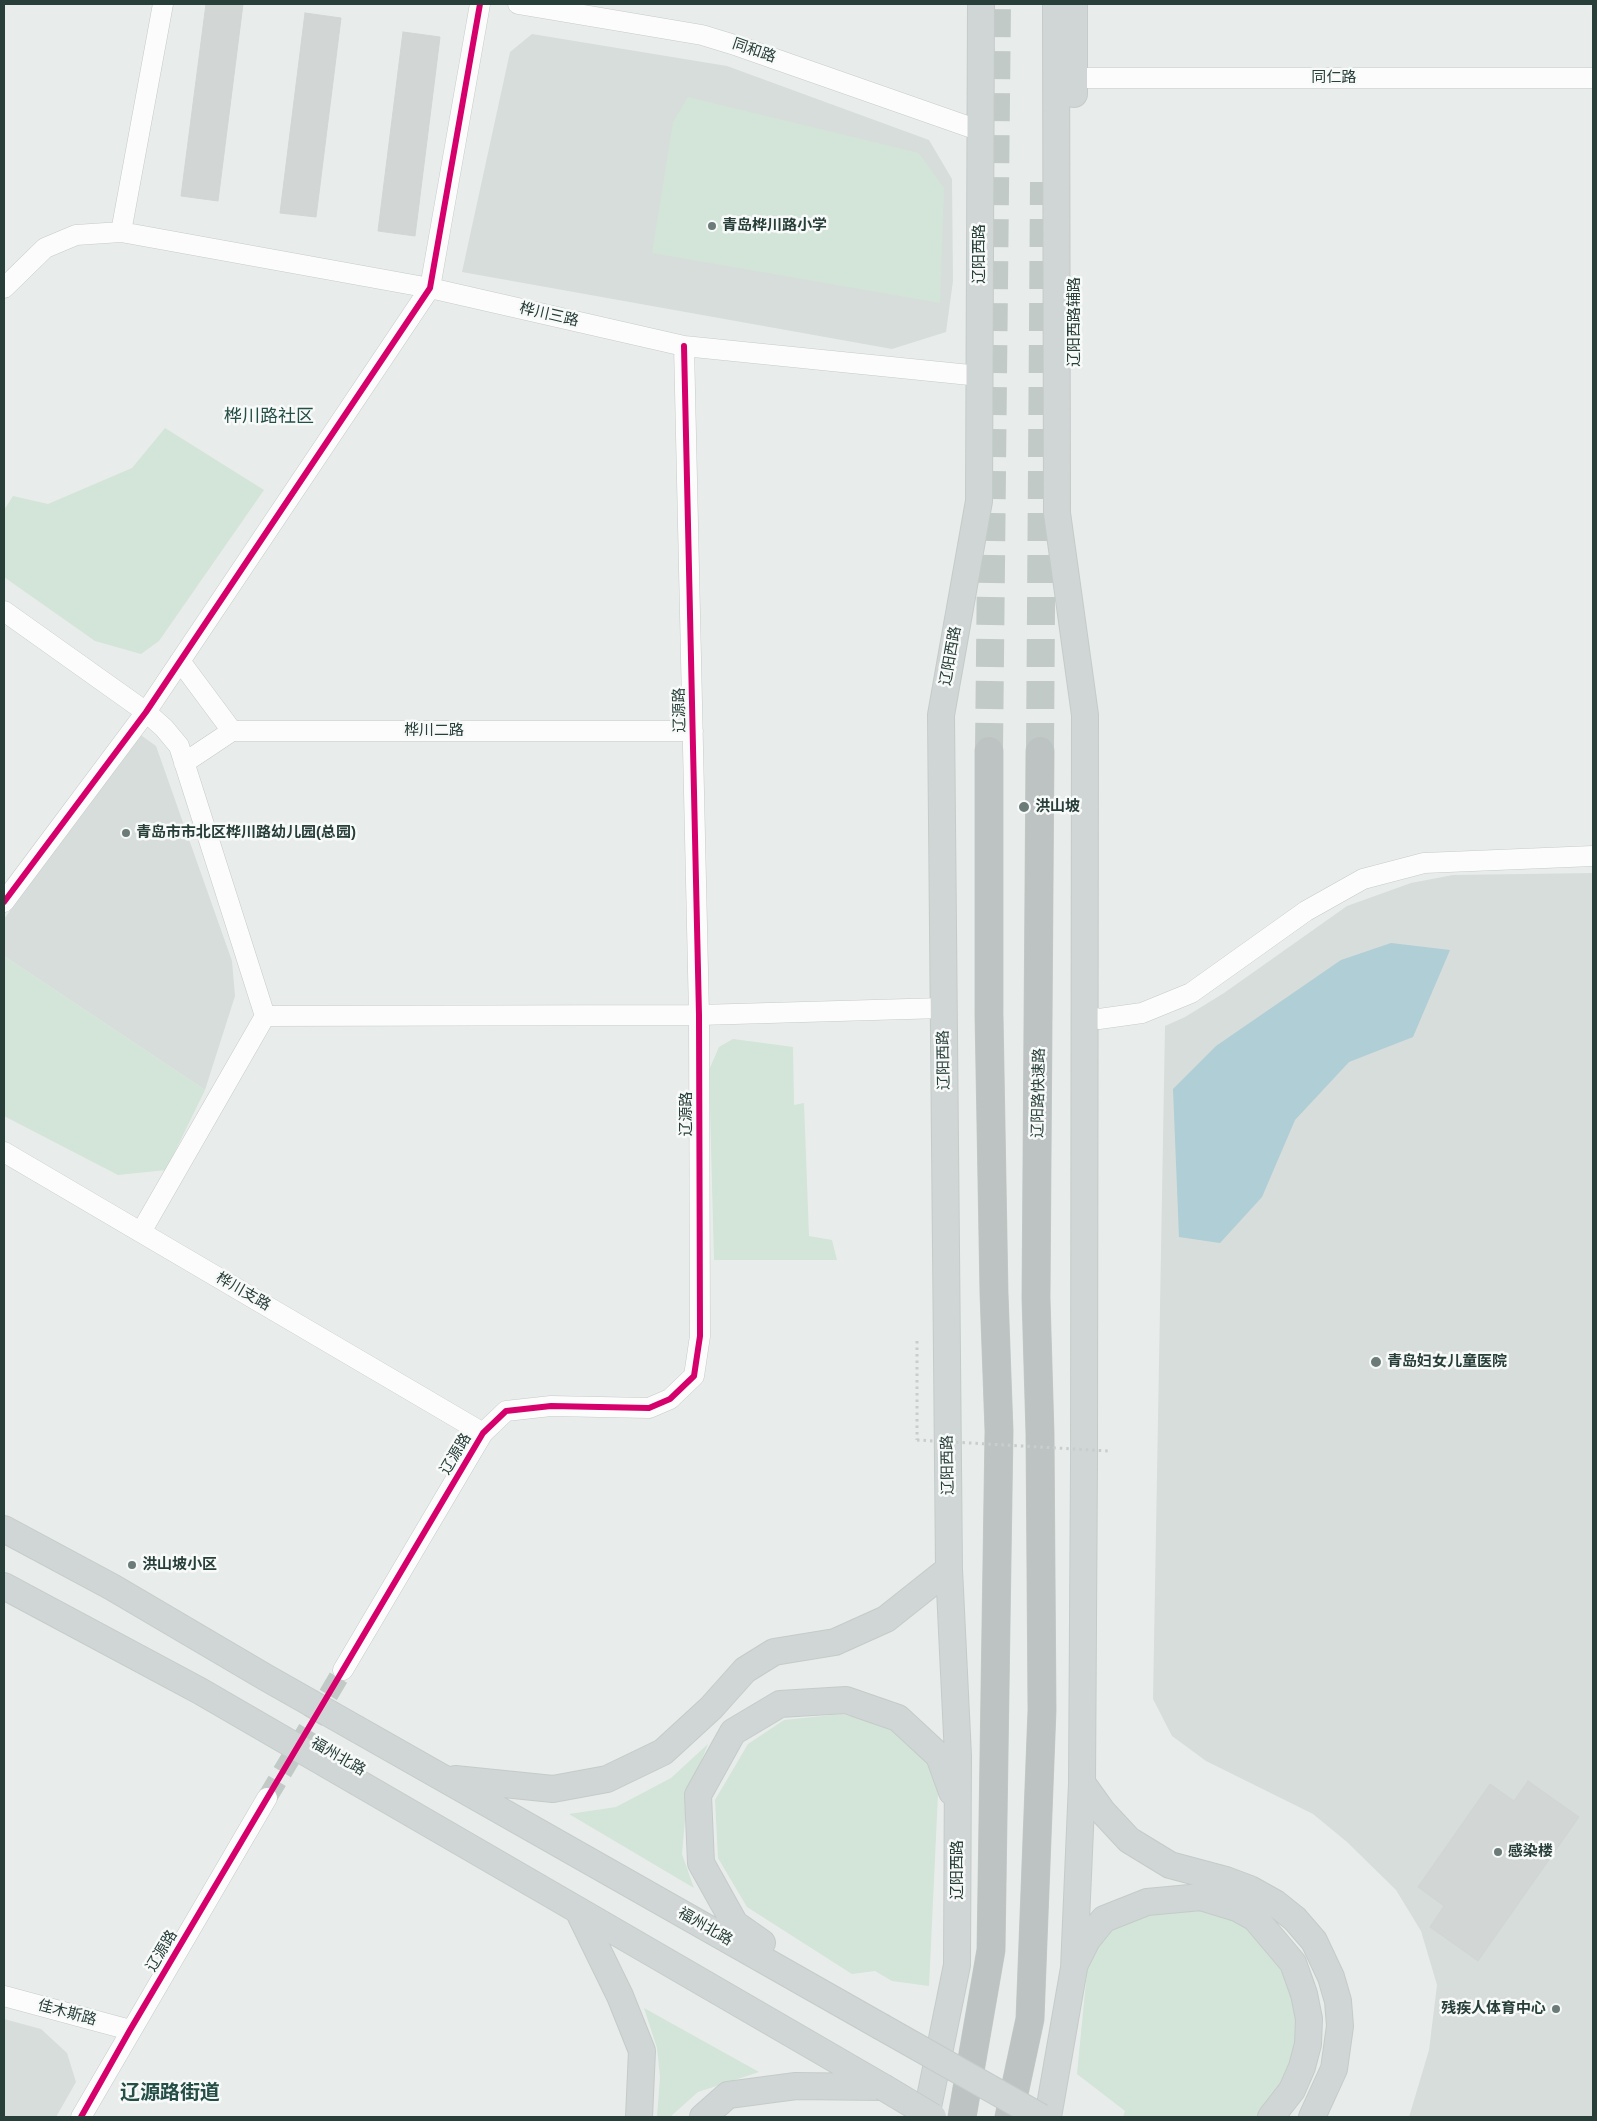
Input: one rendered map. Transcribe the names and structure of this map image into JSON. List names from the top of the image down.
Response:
{
  "streets": {
    "highway": ["辽阳路快速路"],
    "main road": ["辽阳西路", "辽阳西路辅路", "福州北路"],
    "street": [
      "同和路",
      "同仁路",
      "桦川三路",
      "辽源路",
      "桦川二路",
      "桦川支路",
      "佳木斯路"
    ]
  },
  "crossings": [
    ["同和路", "辽阳西路"],
    ["同仁路", "辽阳西路辅路"],
    ["辽阳西路", "桦川三路"],
    ["桦川三路", "辽源路"],
    ["辽源路", "桦川二路"],
    ["辽源路", "桦川支路"],
    ["辽源路", "佳木斯路"]
  ],
  "districts": ["桦川路社区", "辽源路街道"],
  "places": [
    "青岛桦川路小学",
    "洪山坡",
    "青岛市市北区桦川路幼儿园(总园)",
    "青岛妇女儿童医院",
    "洪山坡小区",
    "感染楼",
    "残疾人体育中心"
  ]
}
